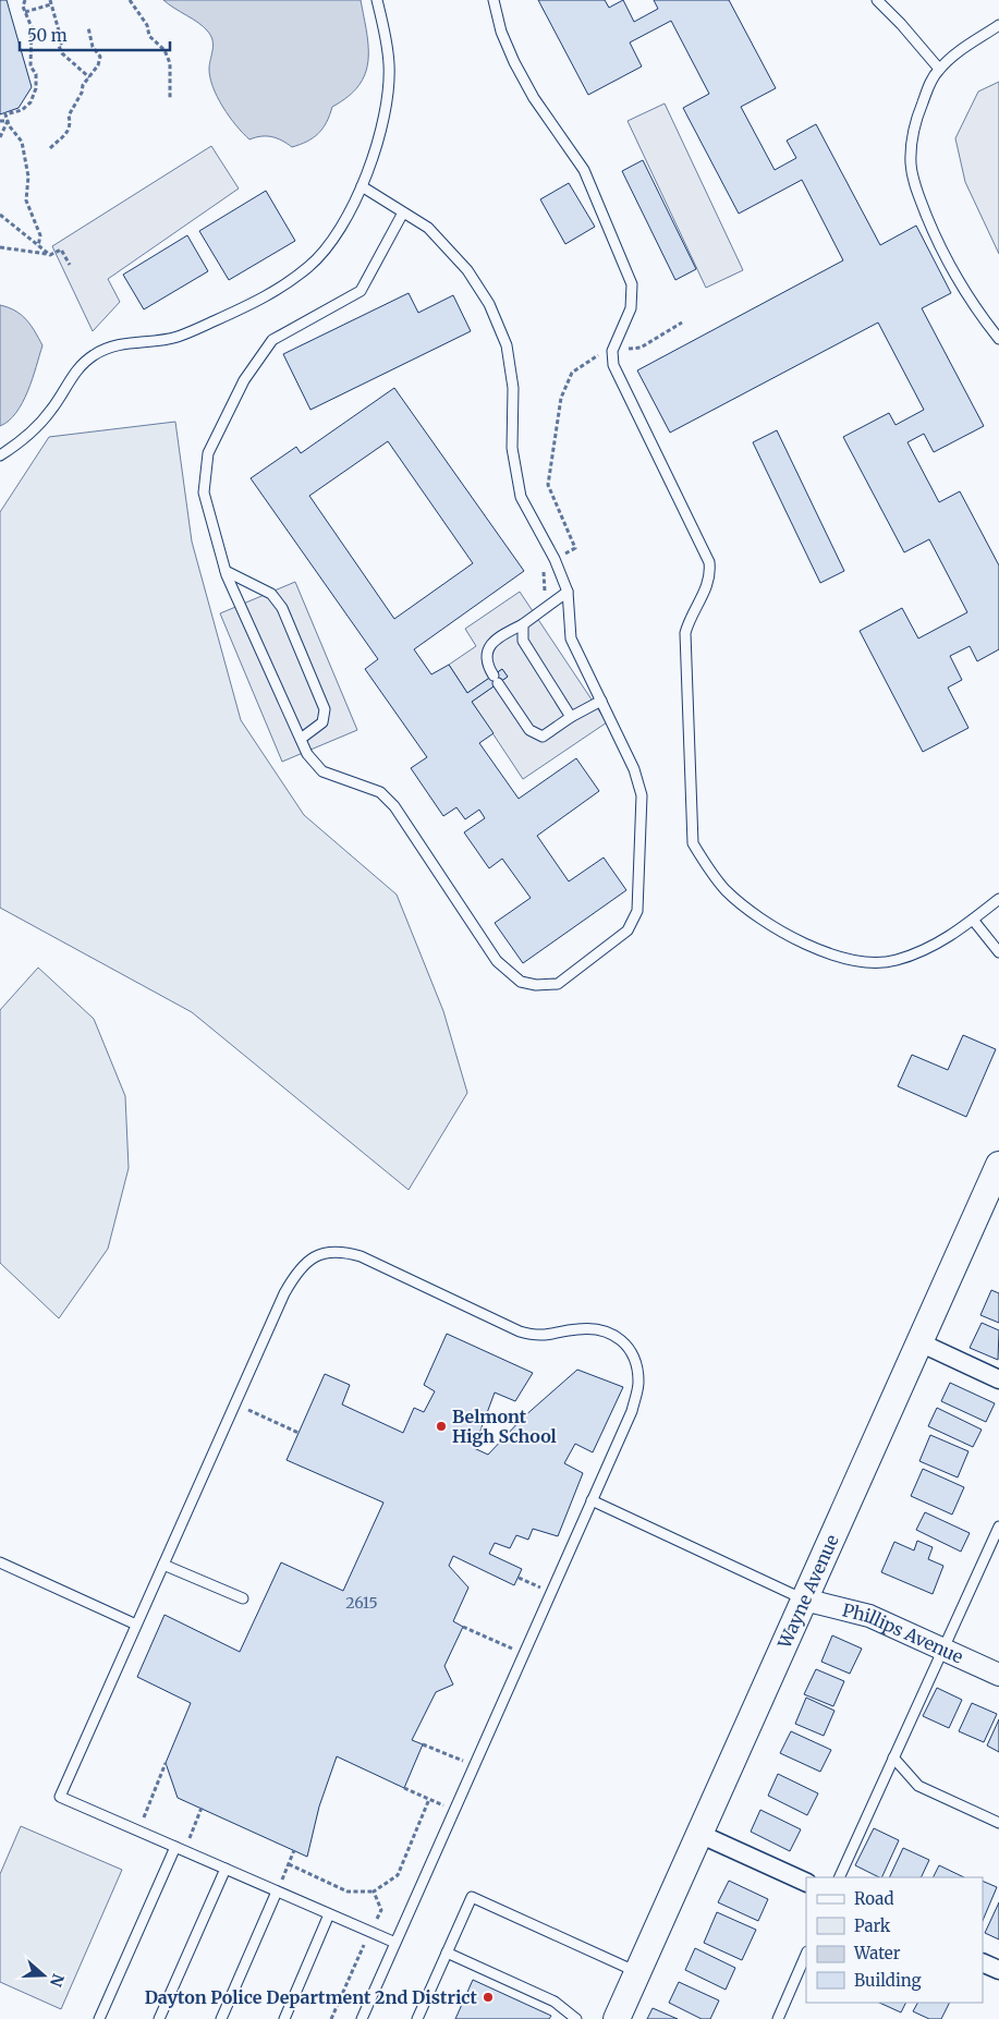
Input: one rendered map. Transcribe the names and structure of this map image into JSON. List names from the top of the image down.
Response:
{
  "streets": {
    "main road": ["Wayne Avenue"],
    "street": ["Phillips Avenue"]
  },
  "crossings": [
    ["Wayne Avenue", "Phillips Avenue"]
  ],
  "places": ["Belmont High School", "Dayton Police Department 2nd District"],
  "house_numbers": ["2615"],
  "legend": [
    "Road",
    "Park",
    "Water",
    "Building"
  ],
  "scale_bar": "50 m",
  "north": "right"
}
